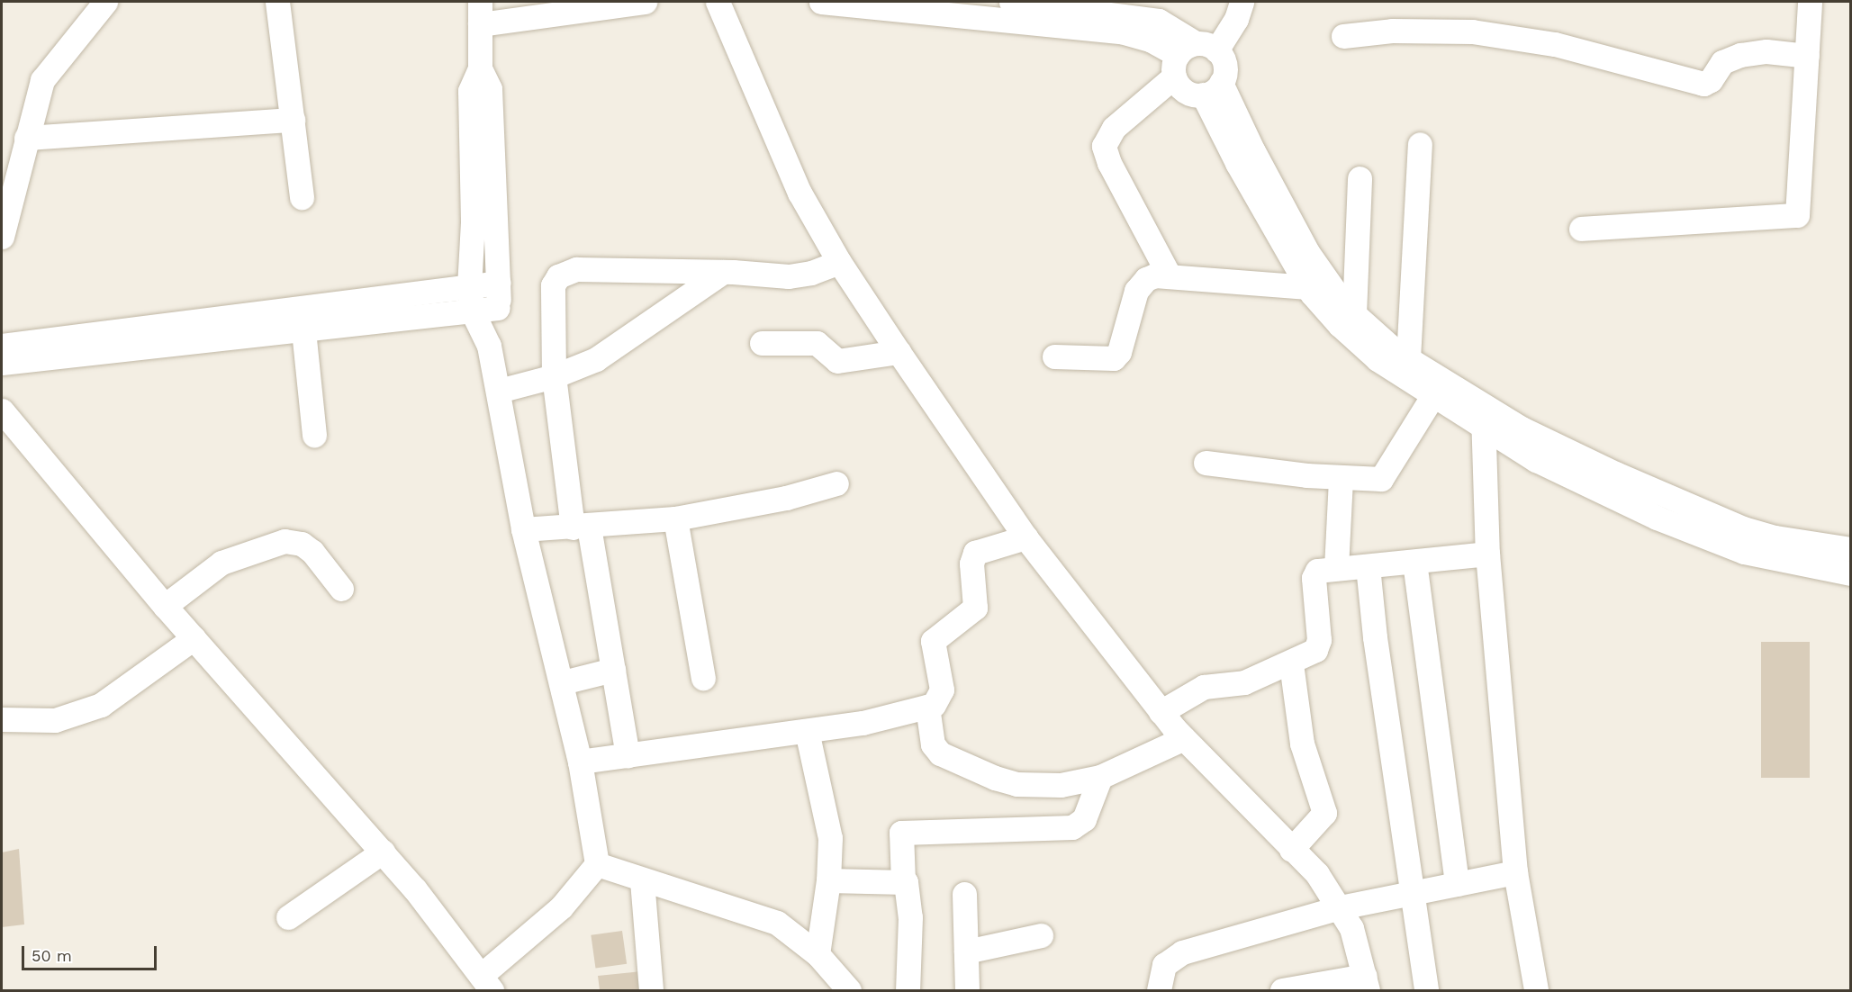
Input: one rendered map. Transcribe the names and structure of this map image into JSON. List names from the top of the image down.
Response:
{
  "scale_bar": "50 m"
}
